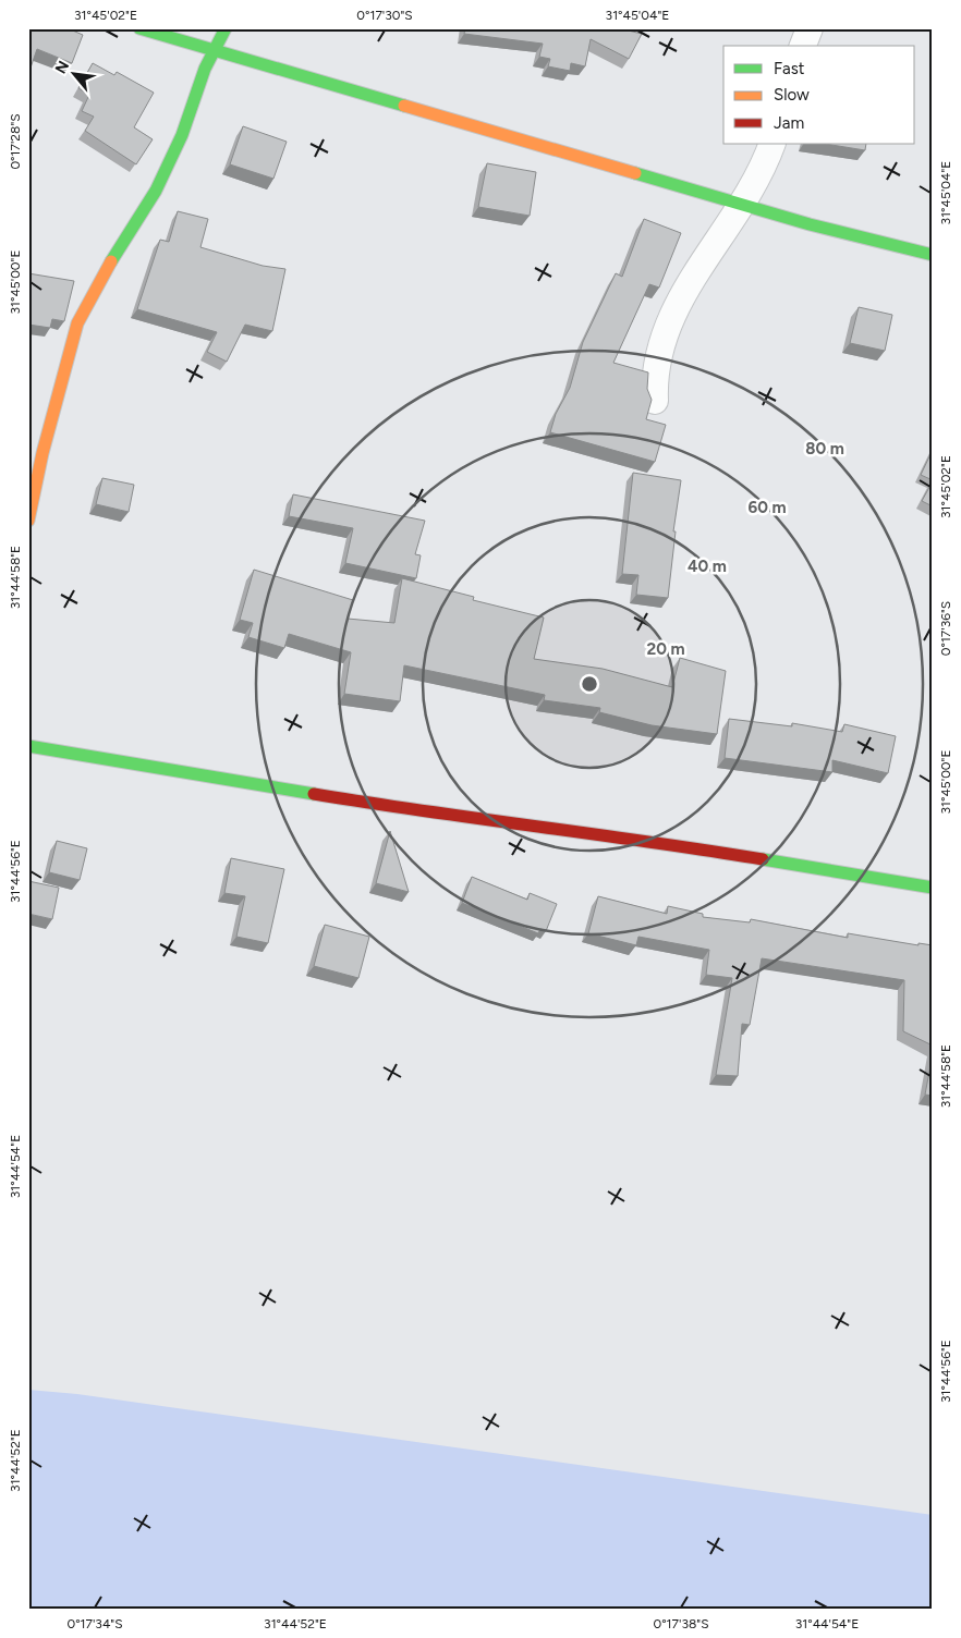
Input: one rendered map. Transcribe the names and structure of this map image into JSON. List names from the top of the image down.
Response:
{
  "legend": ["Fast", "Slow", "Jam"],
  "north": "top left",
  "coordinates": [
    "31°45'02\"E",
    "0°17'30\"S",
    "31°45'04\"E",
    "0°17'28\"S",
    "31°45'00\"E",
    "31°44'58\"E",
    "0°17'36\"S",
    "31°44'56\"E",
    "31°44'54\"E",
    "31°44'52\"E",
    "0°17'34\"S",
    "0°17'38\"S"
  ],
  "rings": [
    "80 m",
    "60 m",
    "40 m",
    "20 m"
  ]
}
